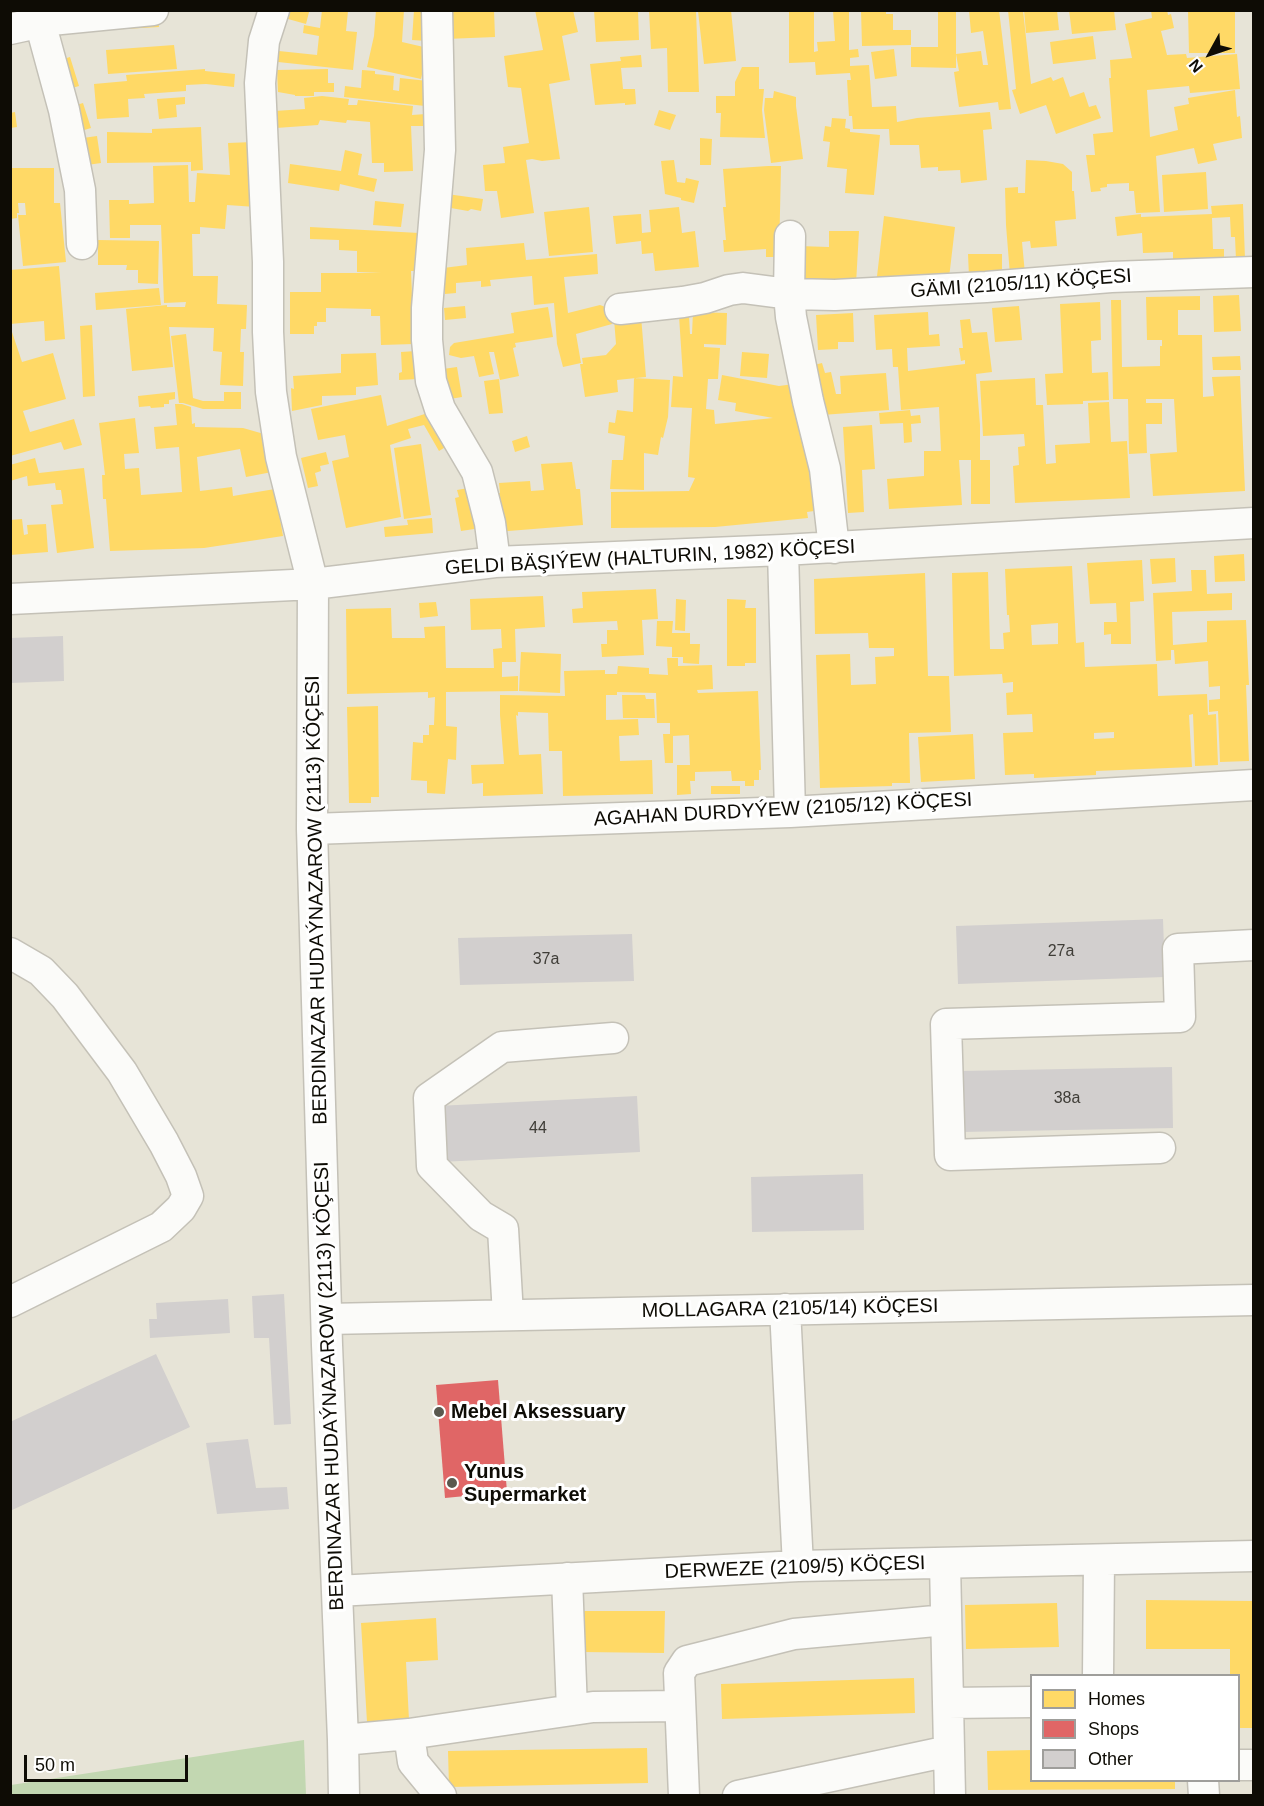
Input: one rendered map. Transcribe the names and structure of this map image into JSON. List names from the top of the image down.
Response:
{
  "streets": {
    "street": [
      "GÄMI (2105/11) KÖÇESI",
      "GELDI BÄŞIÝEW (HALTURIN, 1982) KÖÇESI",
      "AGAHAN DURDYÝEW (2105/12) KÖÇESI",
      "BERDINAZAR HUDAÝNAZAROW (2113) KÖÇESI",
      "MOLLAGARA (2105/14) KÖÇESI",
      "DERWEZE (2109/5) KÖÇESI"
    ]
  },
  "crossings": [
    ["GELDI BÄŞIÝEW (HALTURIN, 1982) KÖÇESI", "BERDINAZAR HUDAÝNAZAROW (2113) KÖÇESI"],
    ["AGAHAN DURDYÝEW (2105/12) KÖÇESI", "BERDINAZAR HUDAÝNAZAROW (2113) KÖÇESI"],
    ["BERDINAZAR HUDAÝNAZAROW (2113) KÖÇESI", "MOLLAGARA (2105/14) KÖÇESI"],
    ["BERDINAZAR HUDAÝNAZAROW (2113) KÖÇESI", "DERWEZE (2109/5) KÖÇESI"]
  ],
  "places": ["Mebel Aksessuary", "Yunus Supermarket"],
  "house_numbers": [
    "27a",
    "37a",
    "38a",
    "44"
  ],
  "legend": ["Homes", "Shops", "Other"],
  "scale_bar": "50 m",
  "north": "bottom left"
}
